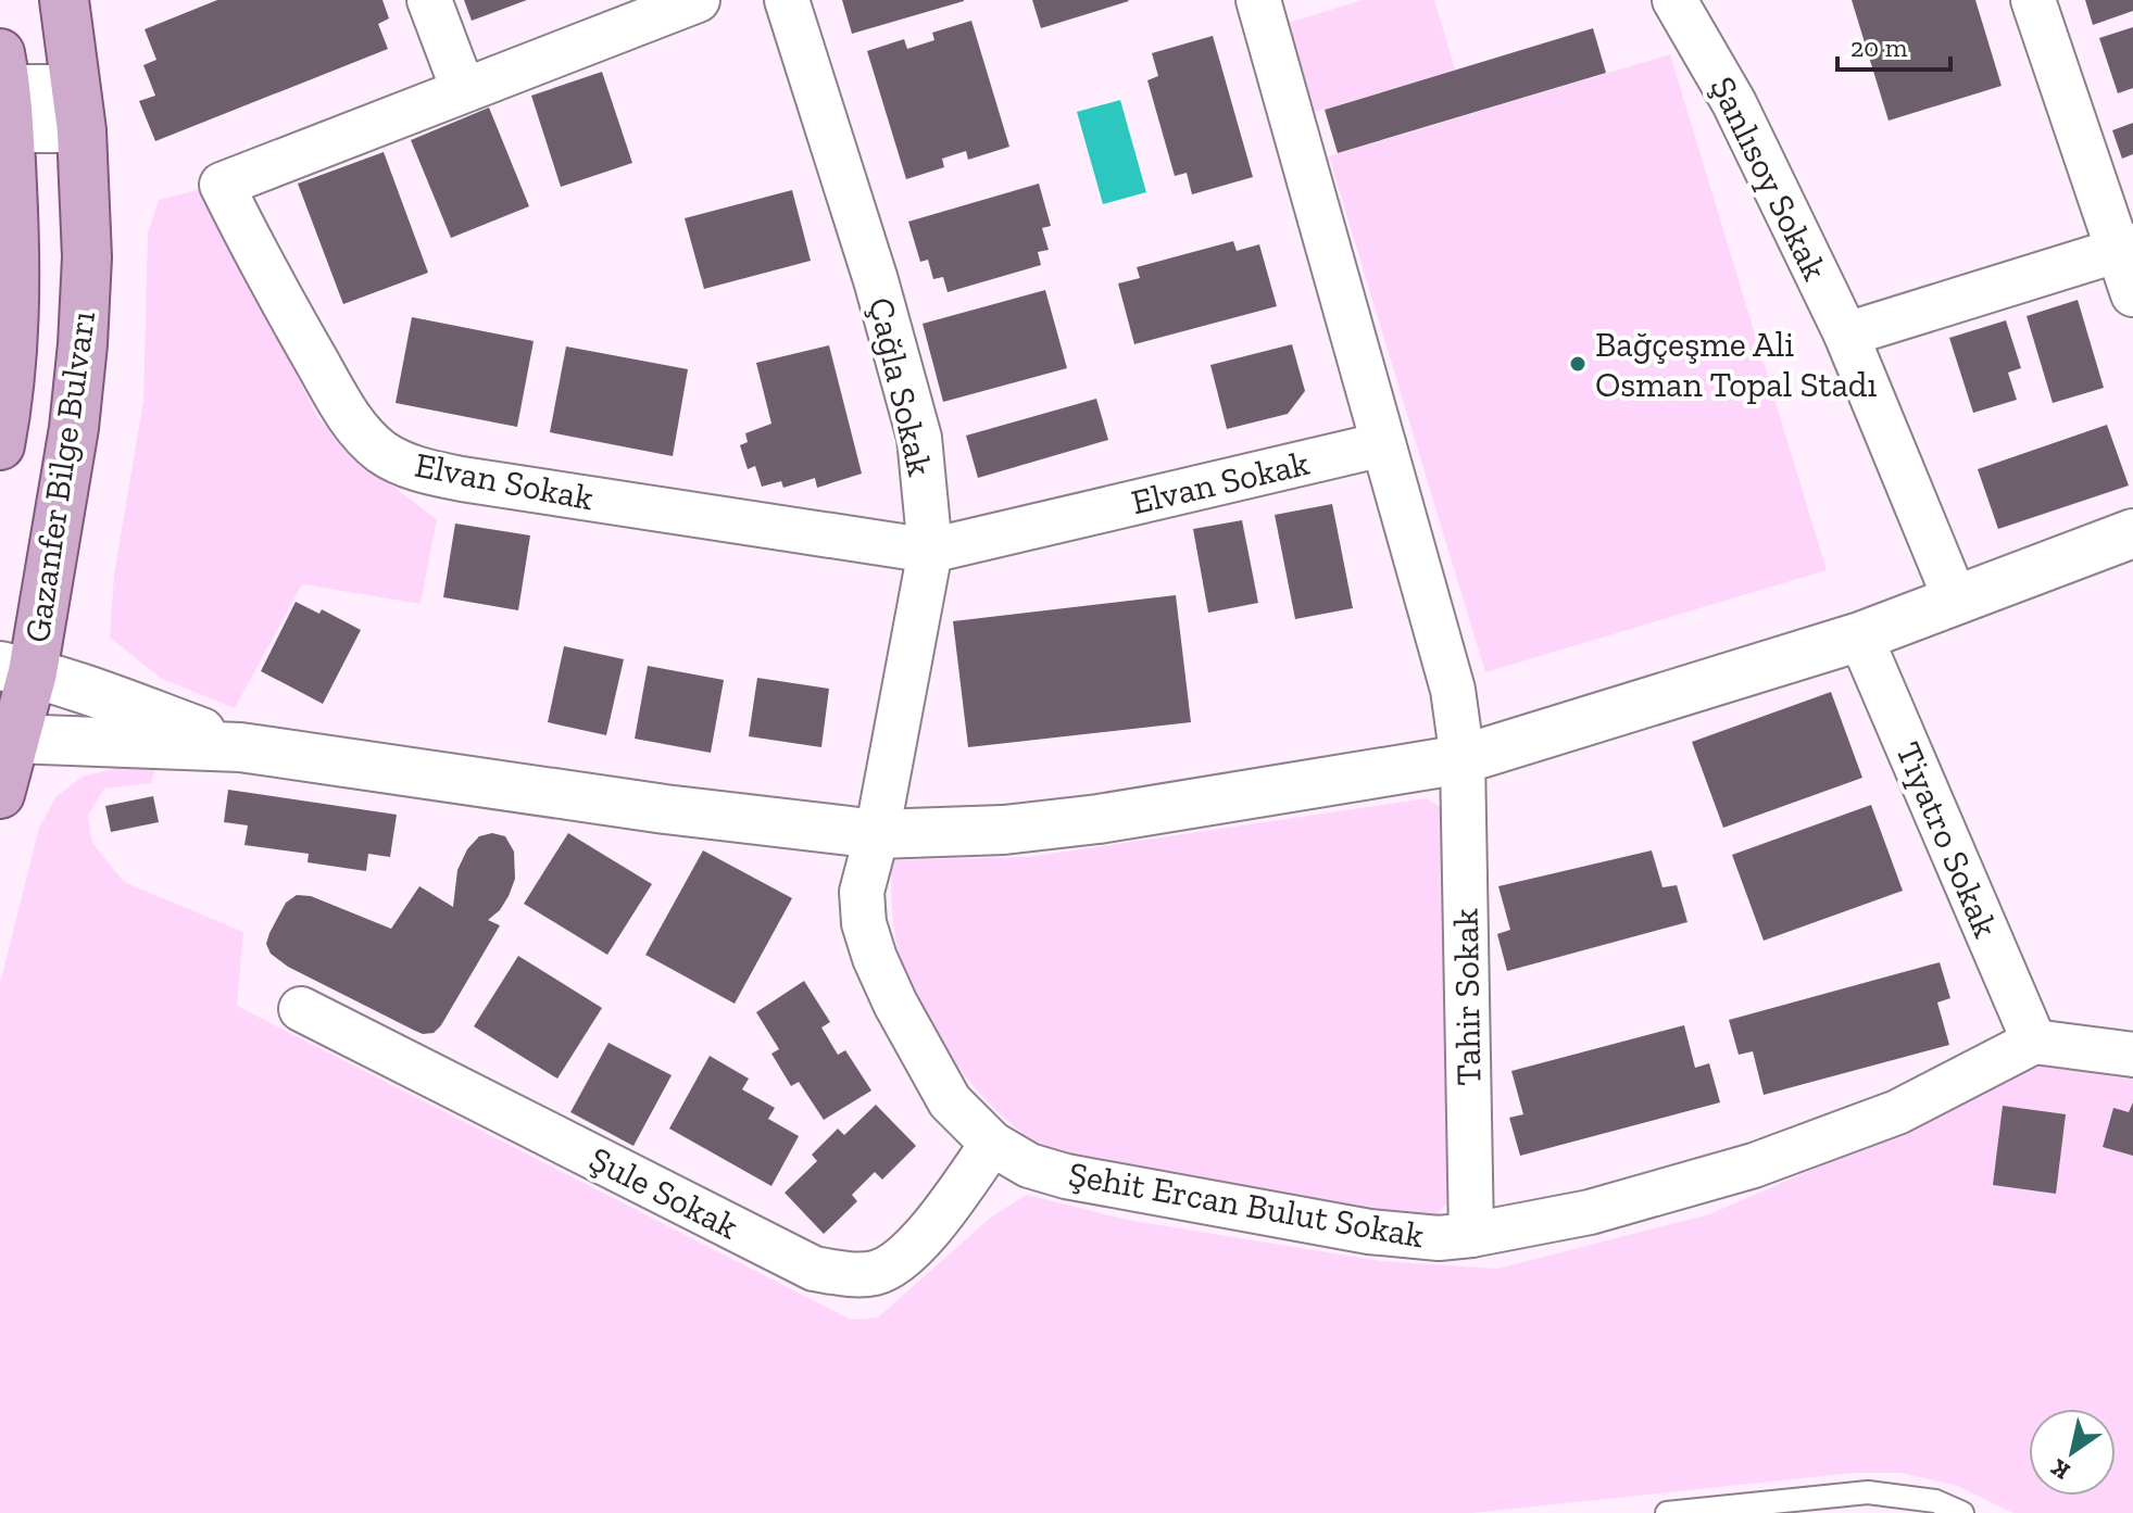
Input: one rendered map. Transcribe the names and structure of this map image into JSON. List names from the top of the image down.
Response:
{
  "streets": {
    "main road": ["Gazanfer Bilge Bulvarı"],
    "street": [
      "Şanlısoy Sokak",
      "Çağla Sokak",
      "Elvan Sokak",
      "Tiyatro Sokak",
      "Tahir Sokak",
      "Şule Sokak",
      "Şehit Ercan Bulut Sokak"
    ]
  },
  "crossings": [
    ["Çağla Sokak", "Elvan Sokak"],
    ["Çağla Sokak", "Şehit Ercan Bulut Sokak"],
    ["Tiyatro Sokak", "Şehit Ercan Bulut Sokak"],
    ["Tahir Sokak", "Şehit Ercan Bulut Sokak"],
    ["Şule Sokak", "Şehit Ercan Bulut Sokak"]
  ],
  "places": ["Bağçeşme Ali Osman Topal Stadı"],
  "scale_bar": "20 m",
  "north": "bottom left"
}
